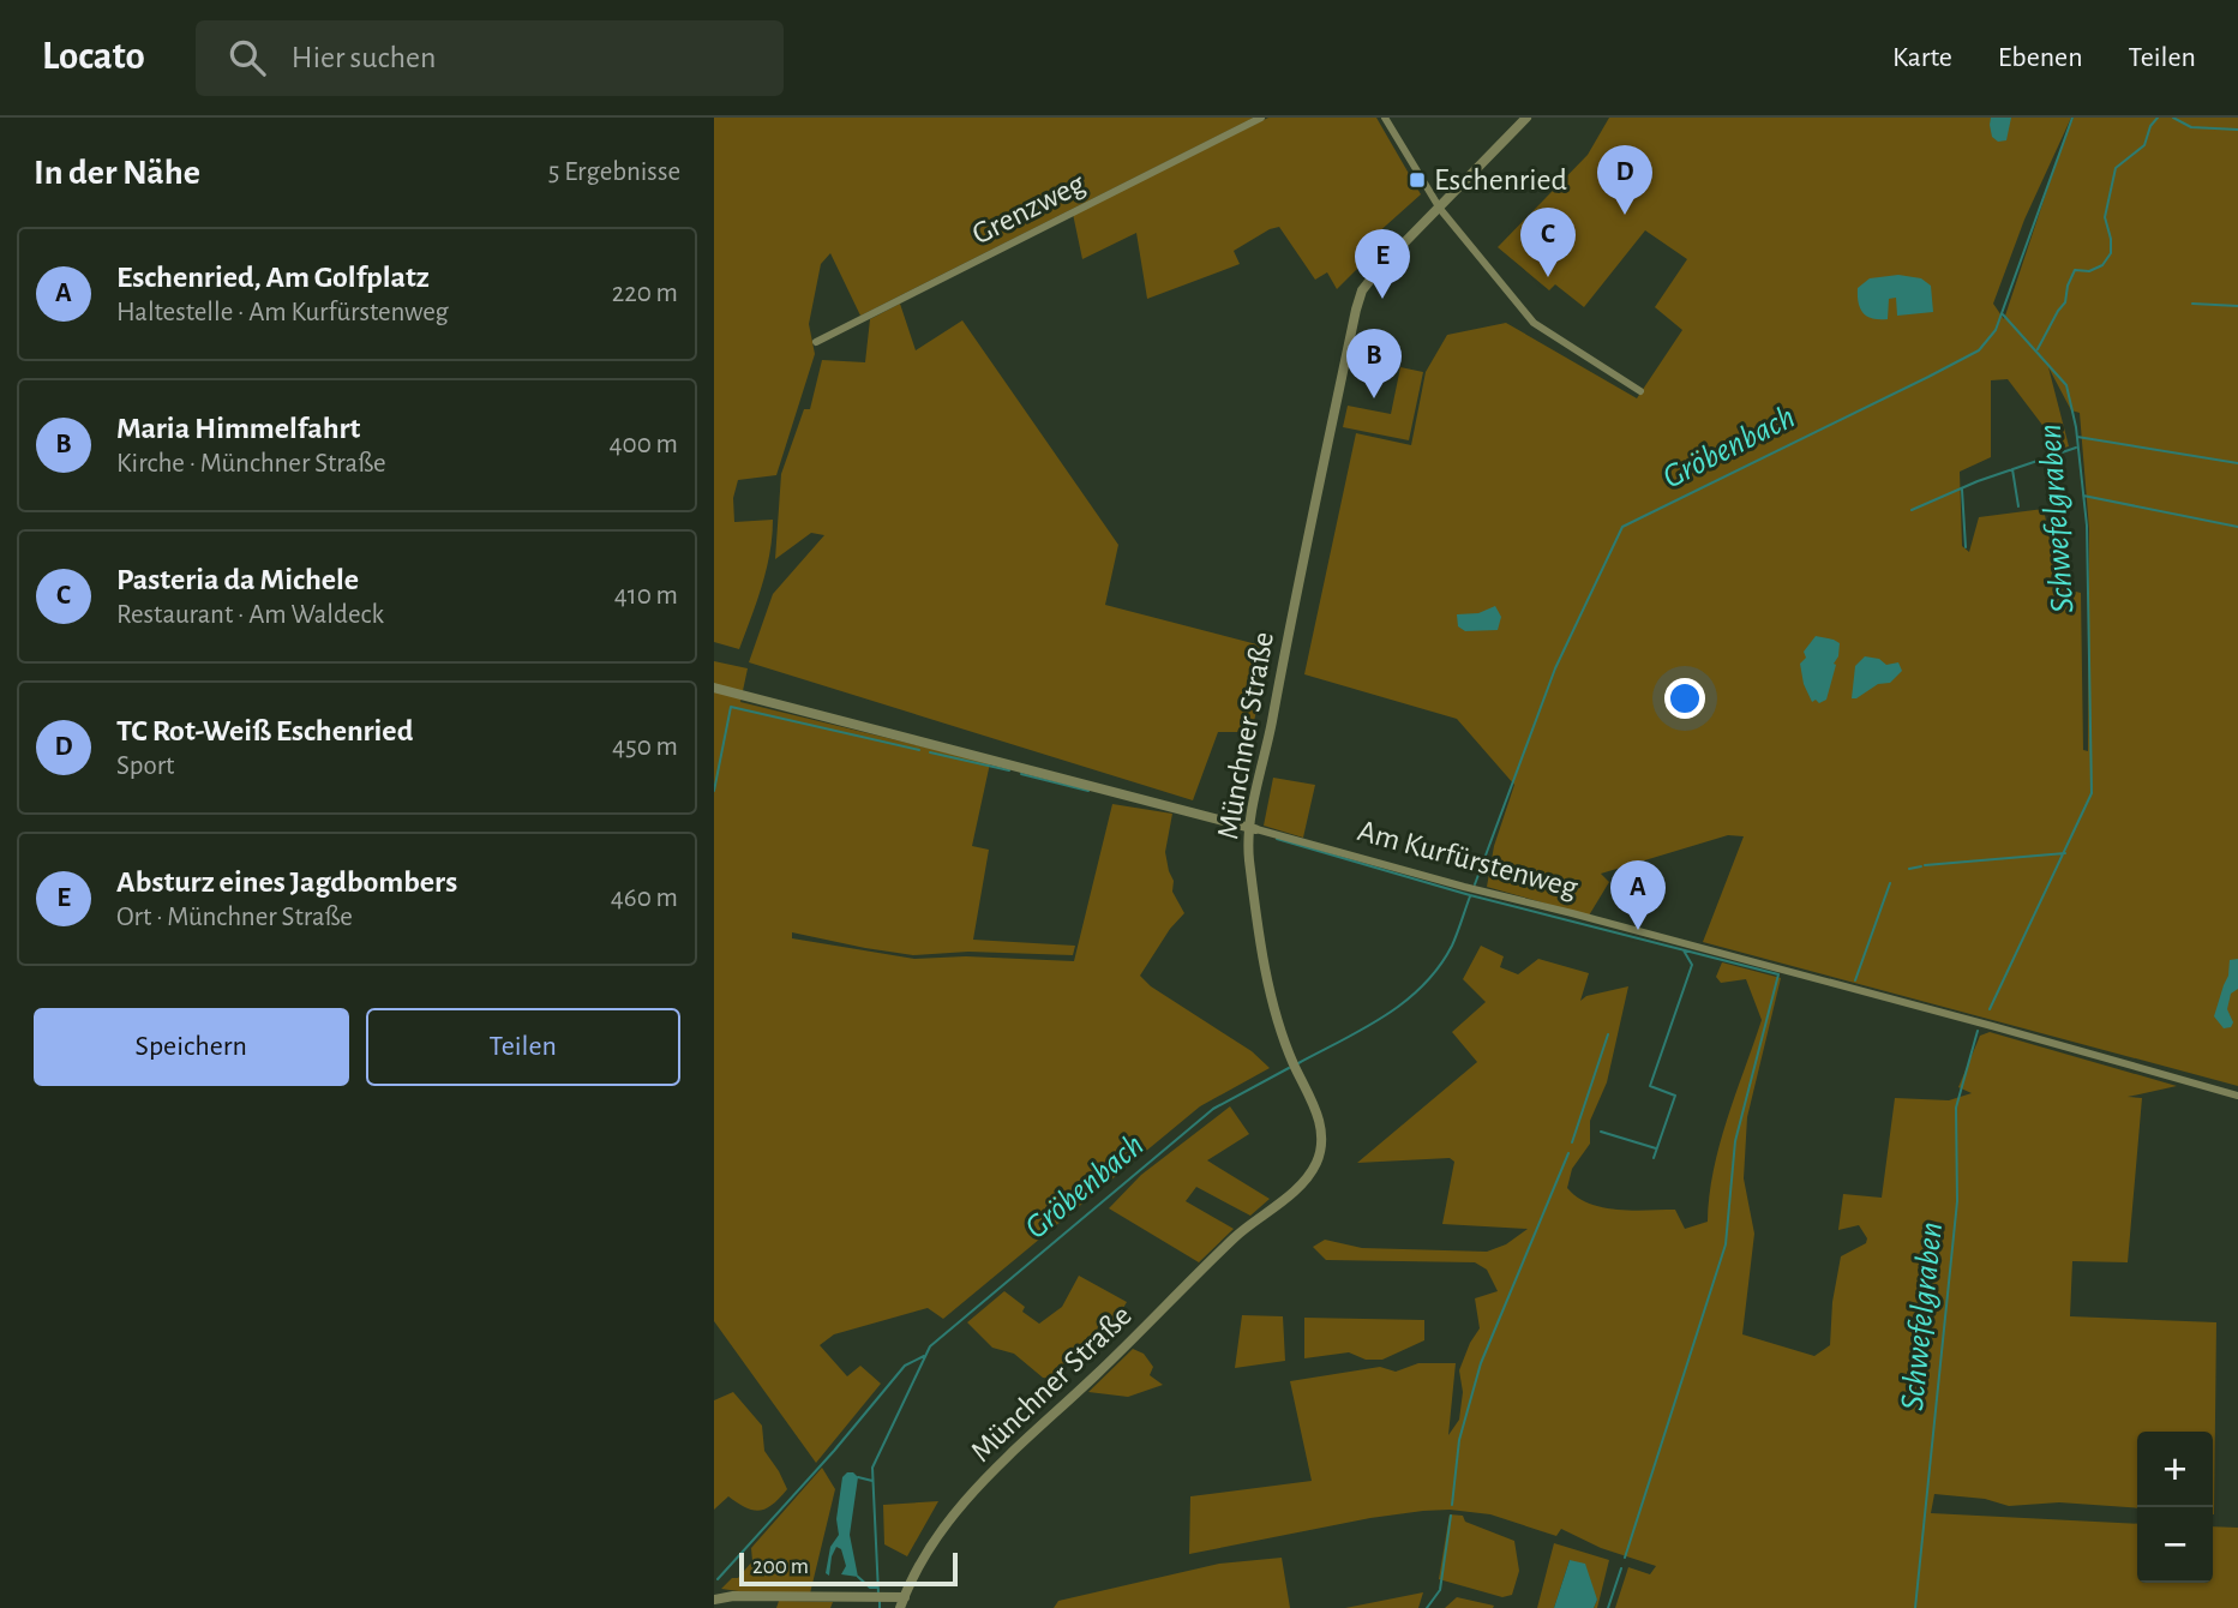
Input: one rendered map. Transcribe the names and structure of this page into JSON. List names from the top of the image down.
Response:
{
  "streets": {
    "street": ["Grenzweg", "Münchner Straße", "Am Kurfürstenweg"]
  },
  "crossings": [
    ["Münchner Straße", "Am Kurfürstenweg"]
  ],
  "water": ["Gröbenbach", "Schwefelgraben"],
  "places": {
    "transit": ["Eschenried"]
  },
  "scale_bar": "200 m",
  "page": {
    "header": "Locato",
    "search": "Hier suchen",
    "nav": ["Karte", "Ebenen", "Teilen"],
    "heading": ["In der Nähe", "5 Ergebnisse"],
    "pins": [
      "D",
      "C",
      "E",
      "B",
      "A"
    ],
    "list": [
      {
        "mark": "A",
        "name": "Eschenried, Am Golfplatz",
        "note": "Haltestelle · Am Kurfürstenweg",
        "value": "220 m"
      },
      {
        "mark": "B",
        "name": "Maria Himmelfahrt",
        "note": "Kirche · Münchner Straße",
        "value": "400 m"
      },
      {
        "mark": "C",
        "name": "Pasteria da Michele",
        "note": "Restaurant · Am Waldeck",
        "value": "410 m"
      },
      {
        "mark": "D",
        "name": "TC Rot-Weiß Eschenried",
        "note": "Sport",
        "value": "450 m"
      },
      {
        "mark": "E",
        "name": "Absturz eines Jagdbombers",
        "note": "Ort · Münchner Straße",
        "value": "460 m"
      }
    ],
    "buttons": ["Speichern", "Teilen"],
    "map_buttons": ["+", "−"],
    "scale": "200 m"
  }
}
